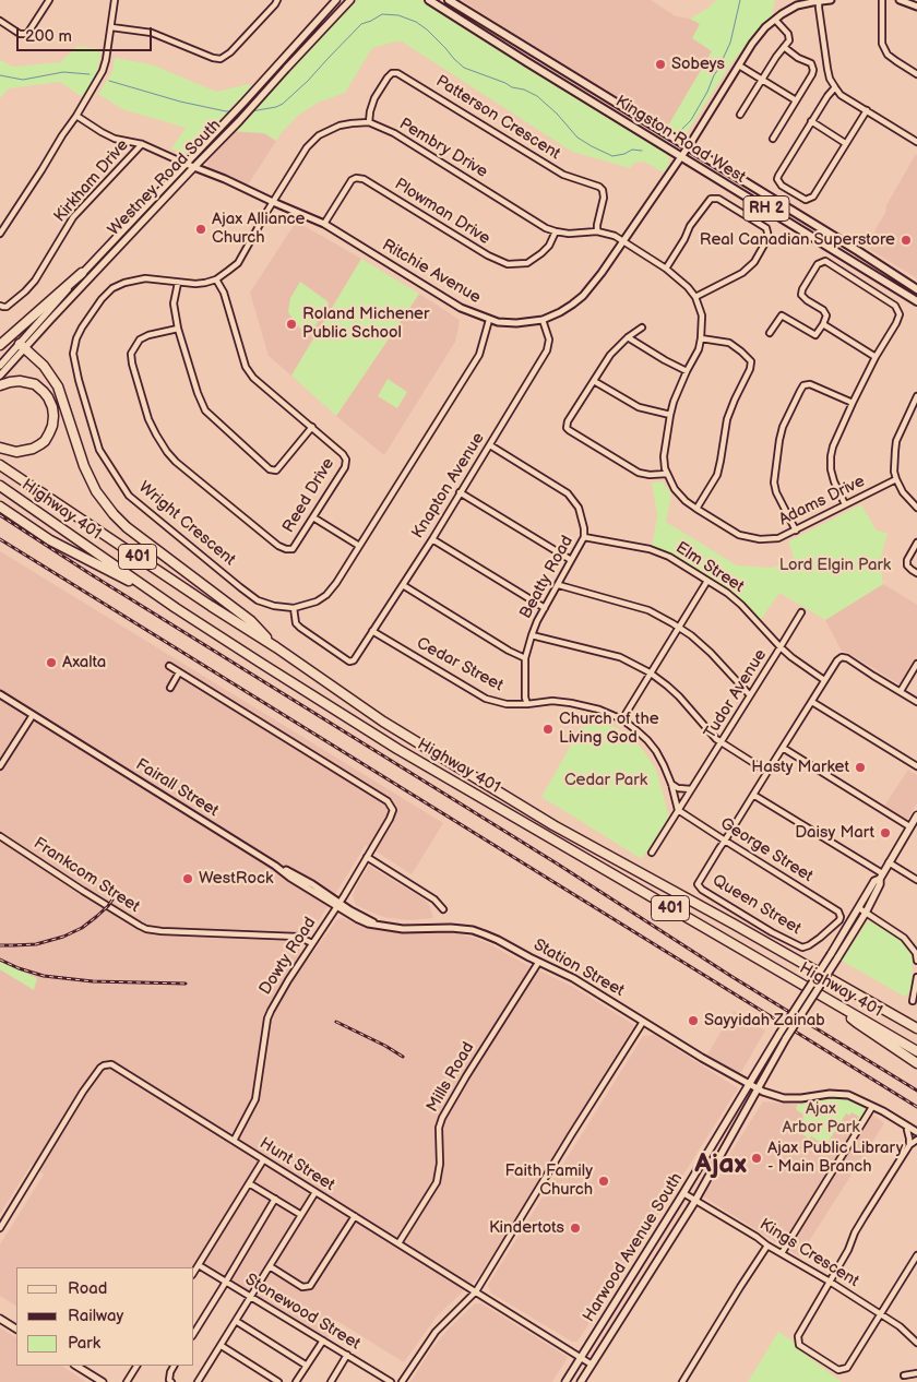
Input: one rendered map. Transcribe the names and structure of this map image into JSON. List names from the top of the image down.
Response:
{
  "streets": {
    "highway": ["Highway 401", "401"],
    "main road": [
      "Kingston Road West",
      "Westney Road South",
      "RH 2",
      "Harwood Avenue South"
    ],
    "street": [
      "Patterson Crescent",
      "Pembry Drive",
      "Kirkham Drive",
      "Plowman Drive",
      "Ritchie Avenue",
      "Knapton Avenue",
      "Reed Drive",
      "Adams Drive",
      "Wright Crescent",
      "Elm Street",
      "Beatty Road",
      "Cedar Street",
      "Tudor Avenue",
      "Fairall Street",
      "George Street",
      "Frankcom Street",
      "Queen Street",
      "Dowty Road",
      "Station Street",
      "Mills Road",
      "Hunt Street",
      "Kings Crescent",
      "Stonewood Street"
    ]
  },
  "crossings": [
    ["Patterson Crescent", "Pembry Drive"],
    ["Kingston Road West", "Ritchie Avenue"],
    ["Pembry Drive", "Plowman Drive"],
    ["Pembry Drive", "Ritchie Avenue"],
    ["Pembry Drive", "Wright Crescent"],
    ["Westney Road South", "Ritchie Avenue"],
    ["Plowman Drive", "Ritchie Avenue"],
    ["Ritchie Avenue", "Knapton Avenue"],
    ["Ritchie Avenue", "Wright Crescent"],
    ["Knapton Avenue", "Wright Crescent"],
    ["Knapton Avenue", "Beatty Road"],
    ["Knapton Avenue", "Cedar Street"],
    ["Reed Drive", "Wright Crescent"],
    ["Elm Street", "Beatty Road"],
    ["Elm Street", "Tudor Avenue"],
    ["Beatty Road", "Cedar Street"],
    ["Cedar Street", "Tudor Avenue"],
    ["Cedar Street", "George Street"],
    ["Tudor Avenue", "George Street"],
    ["Fairall Street", "Dowty Road"],
    ["Fairall Street", "Station Street"],
    ["George Street", "Queen Street"],
    ["Frankcom Street", "Dowty Road"],
    ["Dowty Road", "Station Street"],
    ["Dowty Road", "Hunt Street"],
    ["Station Street", "Mills Road"],
    ["Station Street", "Harwood Avenue South"],
    ["Mills Road", "Hunt Street"],
    ["Hunt Street", "Harwood Avenue South"],
    ["Harwood Avenue South", "Kings Crescent"]
  ],
  "districts": ["Ajax"],
  "parks": ["Lord Elgin Park", "Cedar Park", "Ajax Arbor Park"],
  "places": [
    "Sobeys",
    "Ajax Alliance Church",
    "Real Canadian Superstore",
    "Roland Michener Public School",
    "Axalta",
    "Church of the Living God",
    "Hasty Market",
    "Daisy Mart",
    "WestRock",
    "Sayyidah Zainab",
    "Ajax Public Library - Main Branch",
    "Faith Family Church",
    "Kindertots"
  ],
  "legend": ["Road", "Railway", "Park"],
  "scale_bar": "200 m"
}
